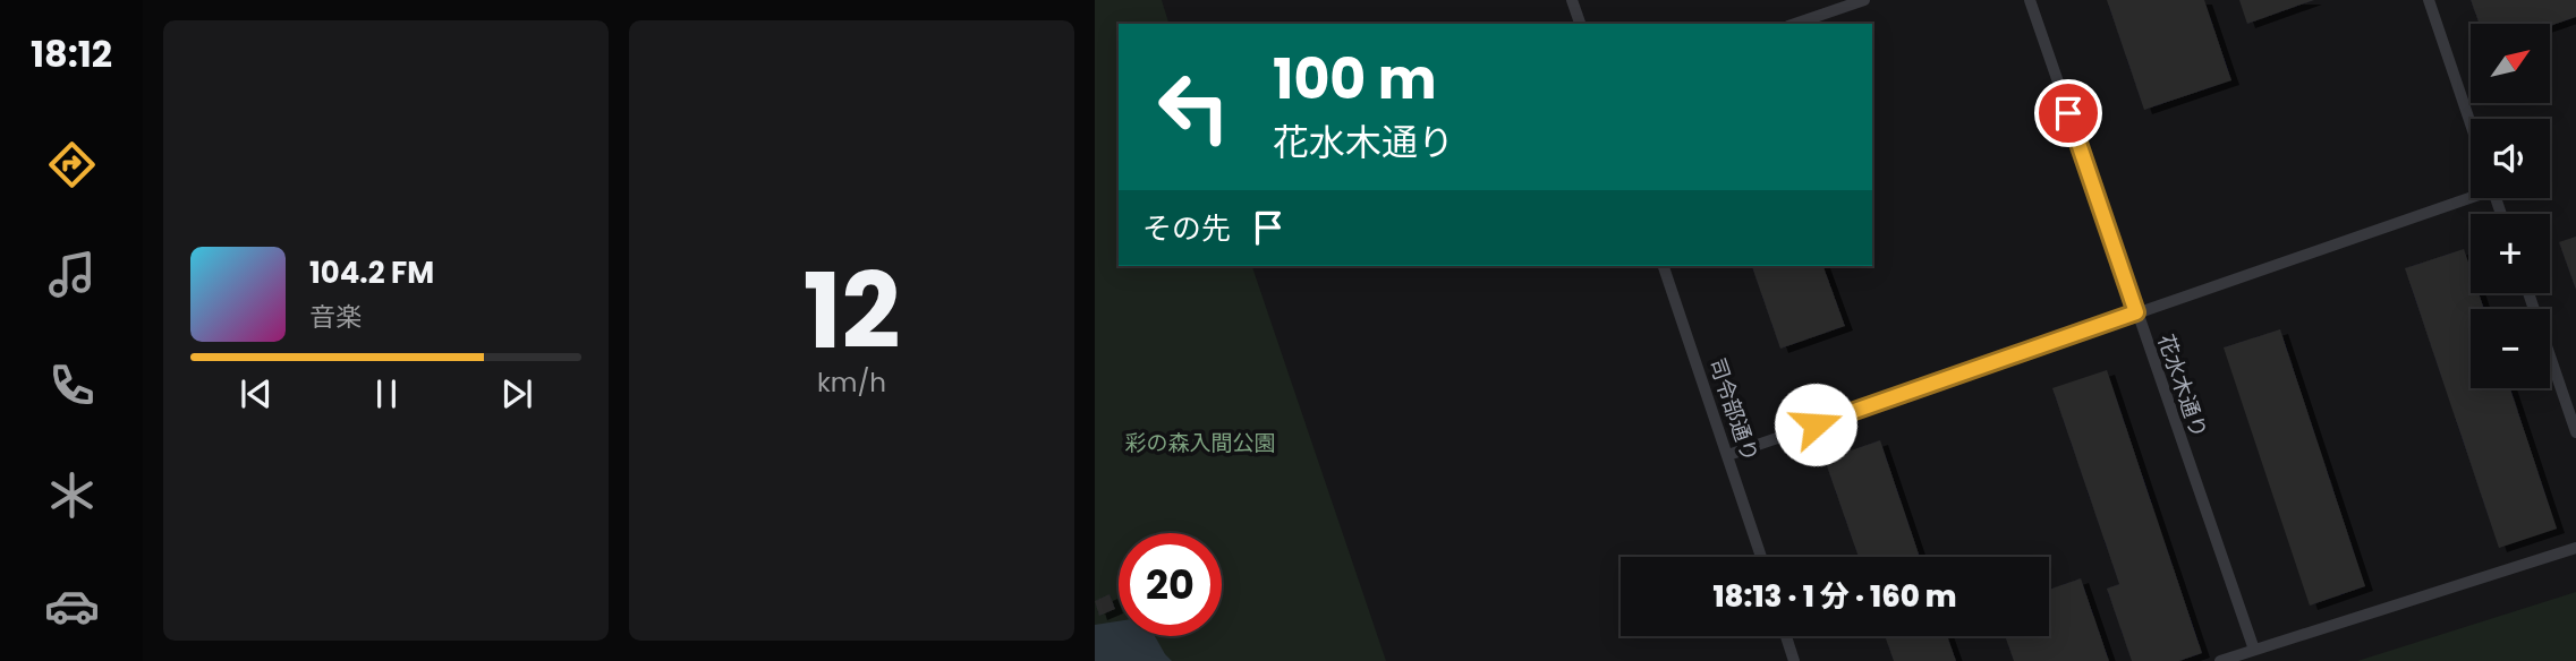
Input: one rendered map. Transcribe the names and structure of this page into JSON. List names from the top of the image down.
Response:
{
  "streets": {
    "lane": ["花水木通り", "司令部通り"]
  },
  "parks": ["彩の森入間公園"],
  "north": "top right",
  "page": {
    "tabs": "18:12",
    "tile": ["12", "km/h"],
    "map_buttons": ["+", "−"],
    "turn": ["100 m", "花水木通り"],
    "then": "その先",
    "song": ["104.2 FM", "音楽"],
    "limit": "20",
    "trip": "18:13 · 1 分 · 160 m"
  }
}
